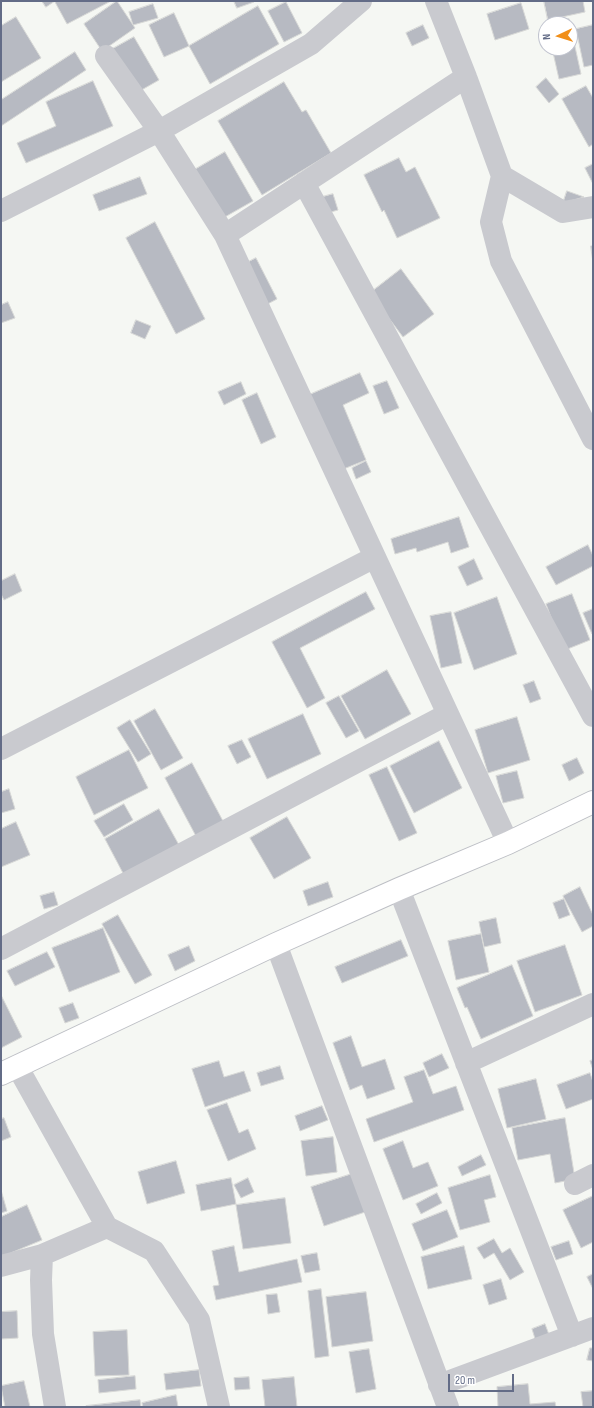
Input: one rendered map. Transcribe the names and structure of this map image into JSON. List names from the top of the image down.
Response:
{
  "scale_bar": "20 m",
  "north": "left"
}
